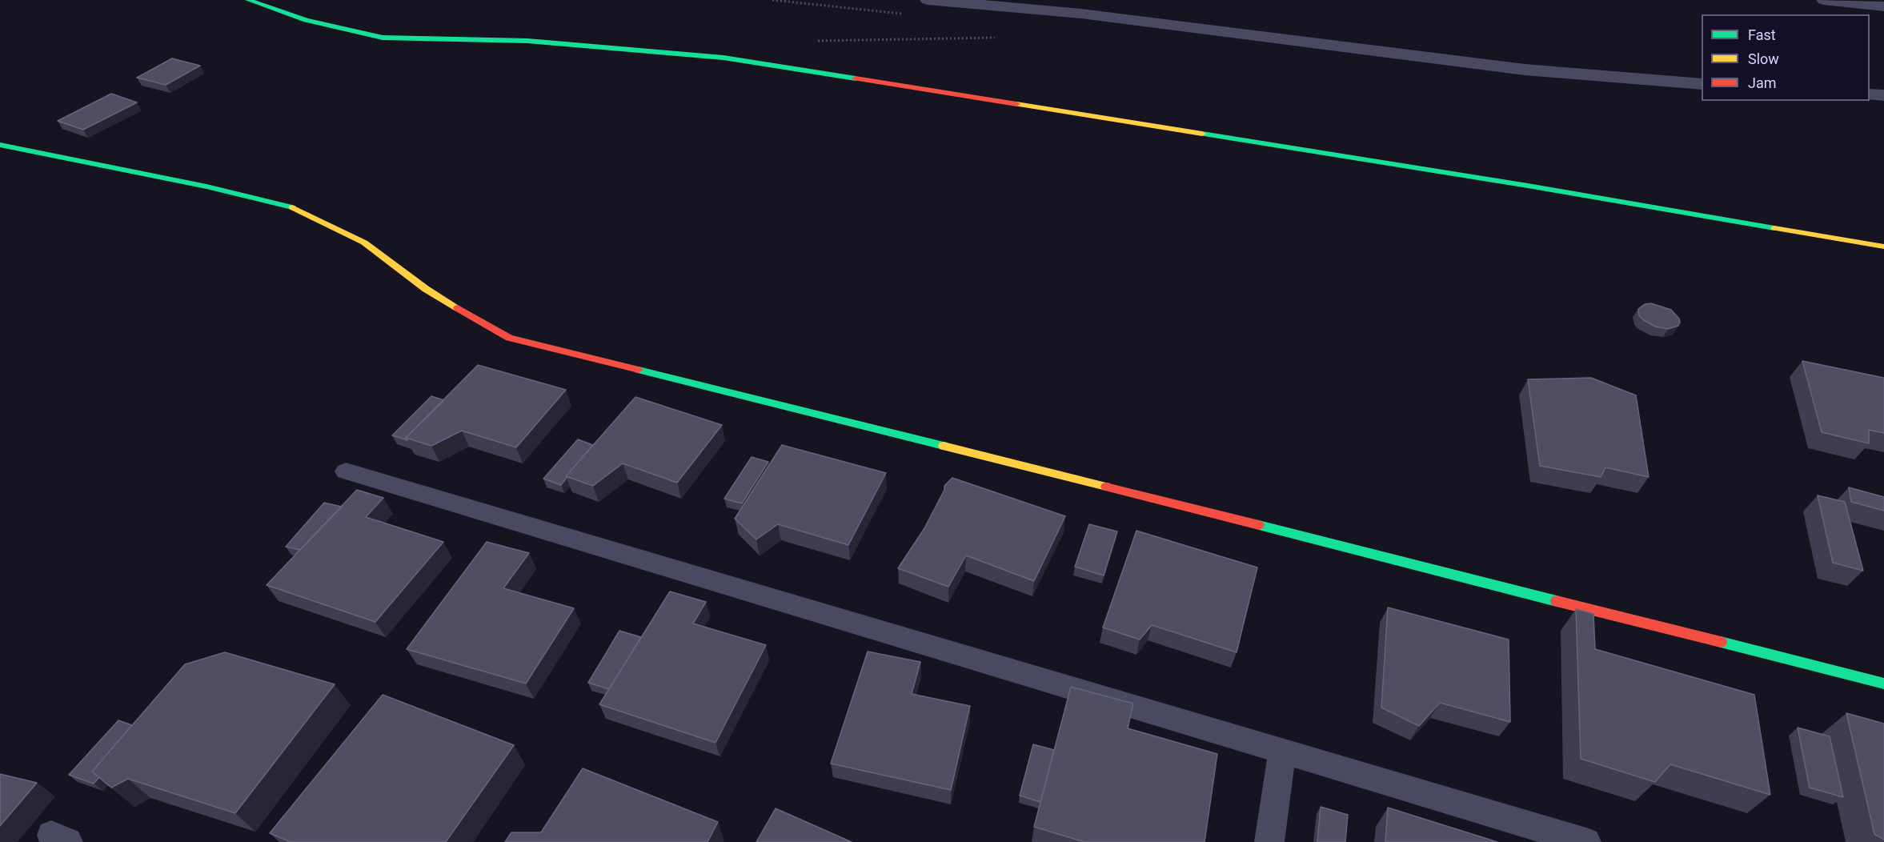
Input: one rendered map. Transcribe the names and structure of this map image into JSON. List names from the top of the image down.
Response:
{
  "legend": ["Fast", "Slow", "Jam"]
}
